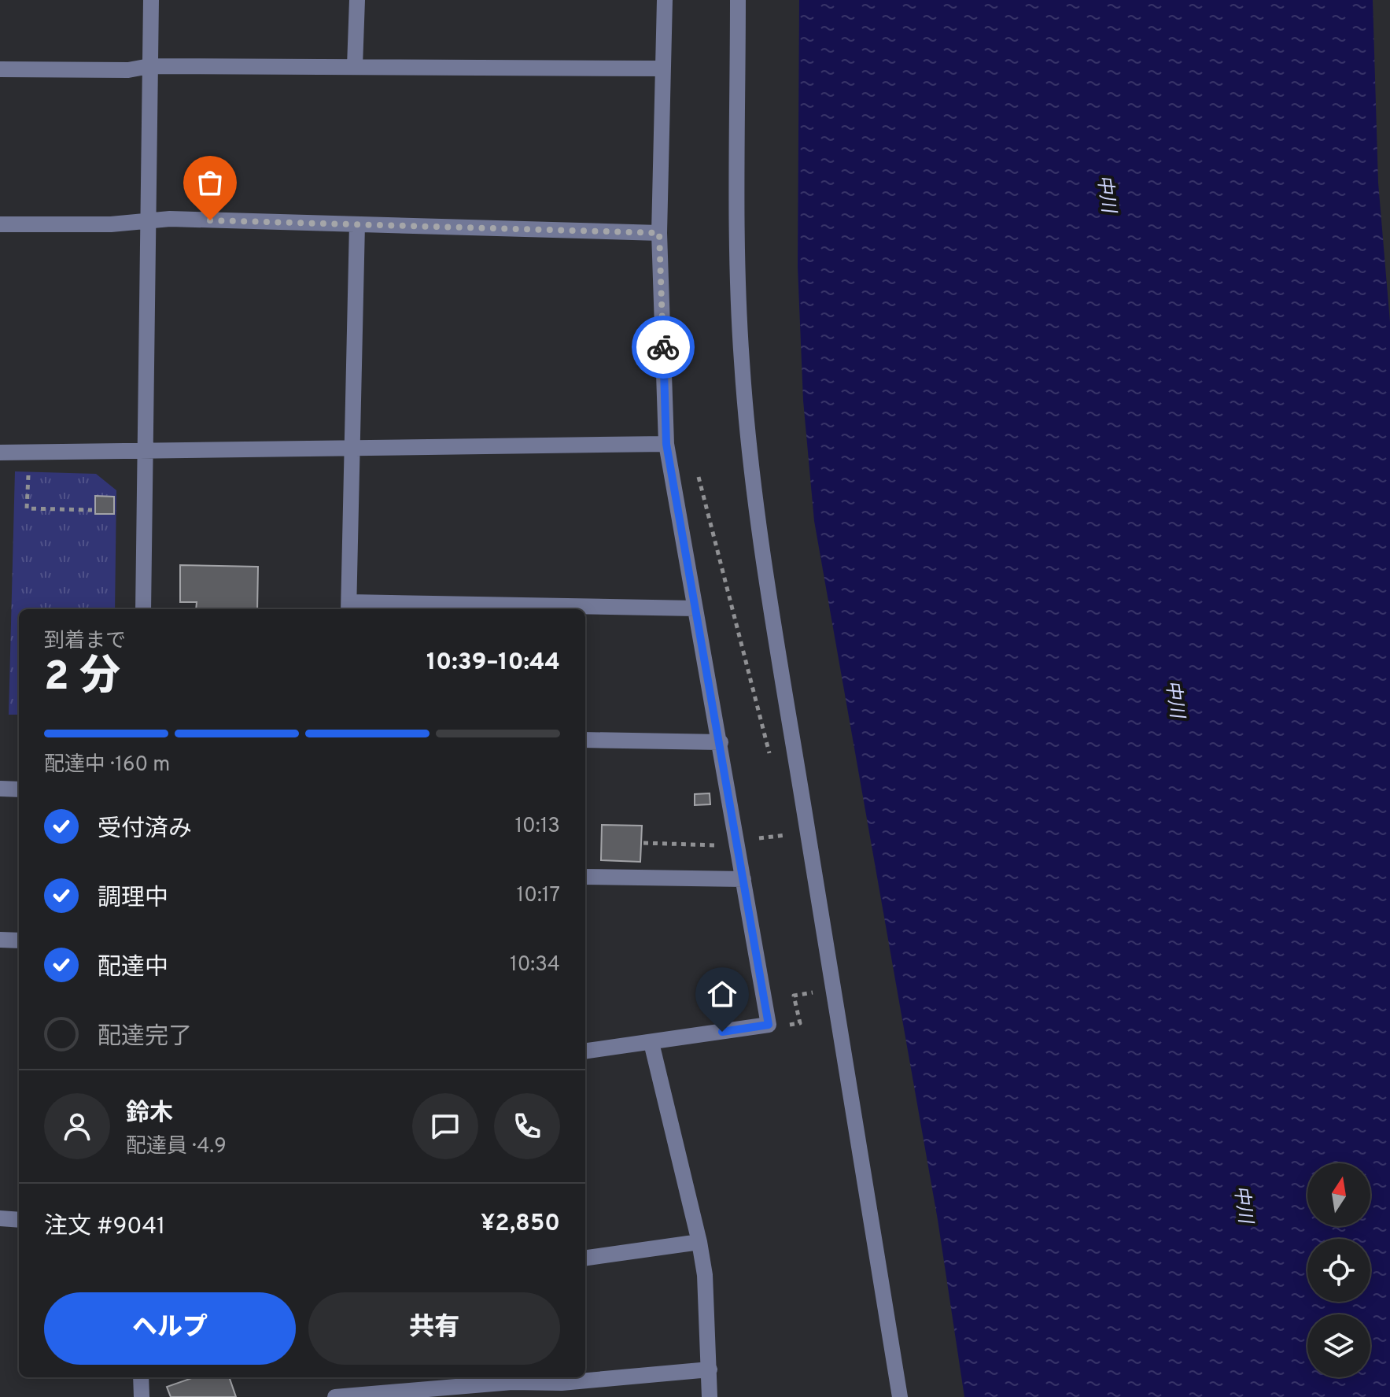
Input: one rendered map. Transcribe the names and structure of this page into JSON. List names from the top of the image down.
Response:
{
  "water": ["中川"],
  "north": "top",
  "page": {
    "heading": ["2 分", "到着まで", "10:39–10:44"],
    "panel": [
      "鈴木",
      "配達員 · 4.9",
      "注文 #9041",
      "¥2,850"
    ],
    "bar": "配達中 · 160 m",
    "list": [
      ["受付済み", "10:13"],
      ["調理中", "10:17"],
      ["配達中", "10:34"],
      "配達完了"
    ],
    "buttons": ["ヘルプ", "共有"]
  }
}
